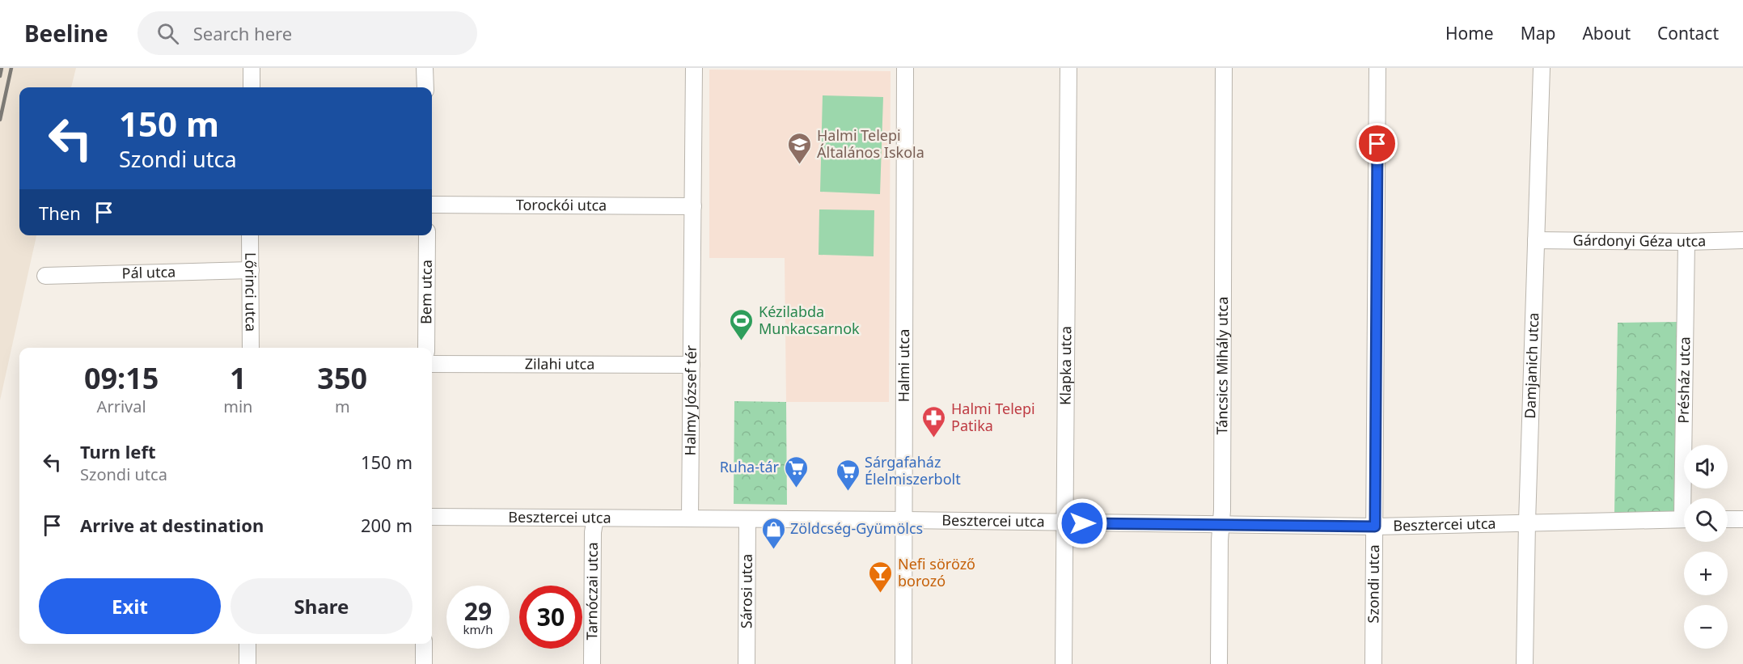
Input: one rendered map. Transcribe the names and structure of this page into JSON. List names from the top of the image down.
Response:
{
  "streets": {
    "street": [
      "Torockói utca",
      "Gárdonyi Géza utca",
      "Pál utca",
      "Lőrinci utca",
      "Bem utca",
      "Zilahi utca",
      "Damjanich utca",
      "Halmi utca",
      "Klapka utca",
      "Táncsics Mihály utca",
      "Présház utca",
      "Halmy József tér",
      "Besztercei utca",
      "Szondi utca",
      "Tarnóczai utca",
      "Sárosi utca"
    ]
  },
  "crossings": [
    ["Torockói utca", "Halmy József tér"],
    ["Gárdonyi Géza utca", "Damjanich utca"],
    ["Gárdonyi Géza utca", "Présház utca"],
    ["Pál utca", "Lőrinci utca"],
    ["Zilahi utca", "Halmy József tér"],
    ["Damjanich utca", "Besztercei utca"],
    ["Halmi utca", "Besztercei utca"],
    ["Klapka utca", "Besztercei utca"],
    ["Táncsics Mihály utca", "Besztercei utca"],
    ["Halmy József tér", "Besztercei utca"],
    ["Besztercei utca", "Szondi utca"],
    ["Besztercei utca", "Tarnóczai utca"]
  ],
  "places": {
    "school or university": ["Halmi Telepi Általános Iskola"],
    "sports": ["Kézilabda Munkacsarnok"],
    "pharmacy": ["Halmi Telepi Patika"],
    "supermarket": ["Ruha-tár", "Sárgafaház Élelmiszerbolt"],
    "shop": ["Zöldcség-Gyümölcs"],
    "bar": ["Nefi söröző borozó"]
  },
  "page": {
    "header": "Beeline",
    "search": "Search here",
    "nav": [
      "Home",
      "Map",
      "About",
      "Contact"
    ],
    "turn": ["150 m", "Szondi utca"],
    "then": "Then",
    "eta": [
      "09:15",
      "Arrival",
      "1",
      "min",
      "350",
      "m"
    ],
    "list": [
      {
        "name": "Turn left",
        "note": "Szondi utca",
        "value": "150 m"
      },
      {
        "name": "Arrive at destination",
        "value": "200 m"
      }
    ],
    "map_buttons": ["+", "−"],
    "buttons": ["Exit", "Share"],
    "speed": "29 km/h",
    "limit": "30"
  }
}
